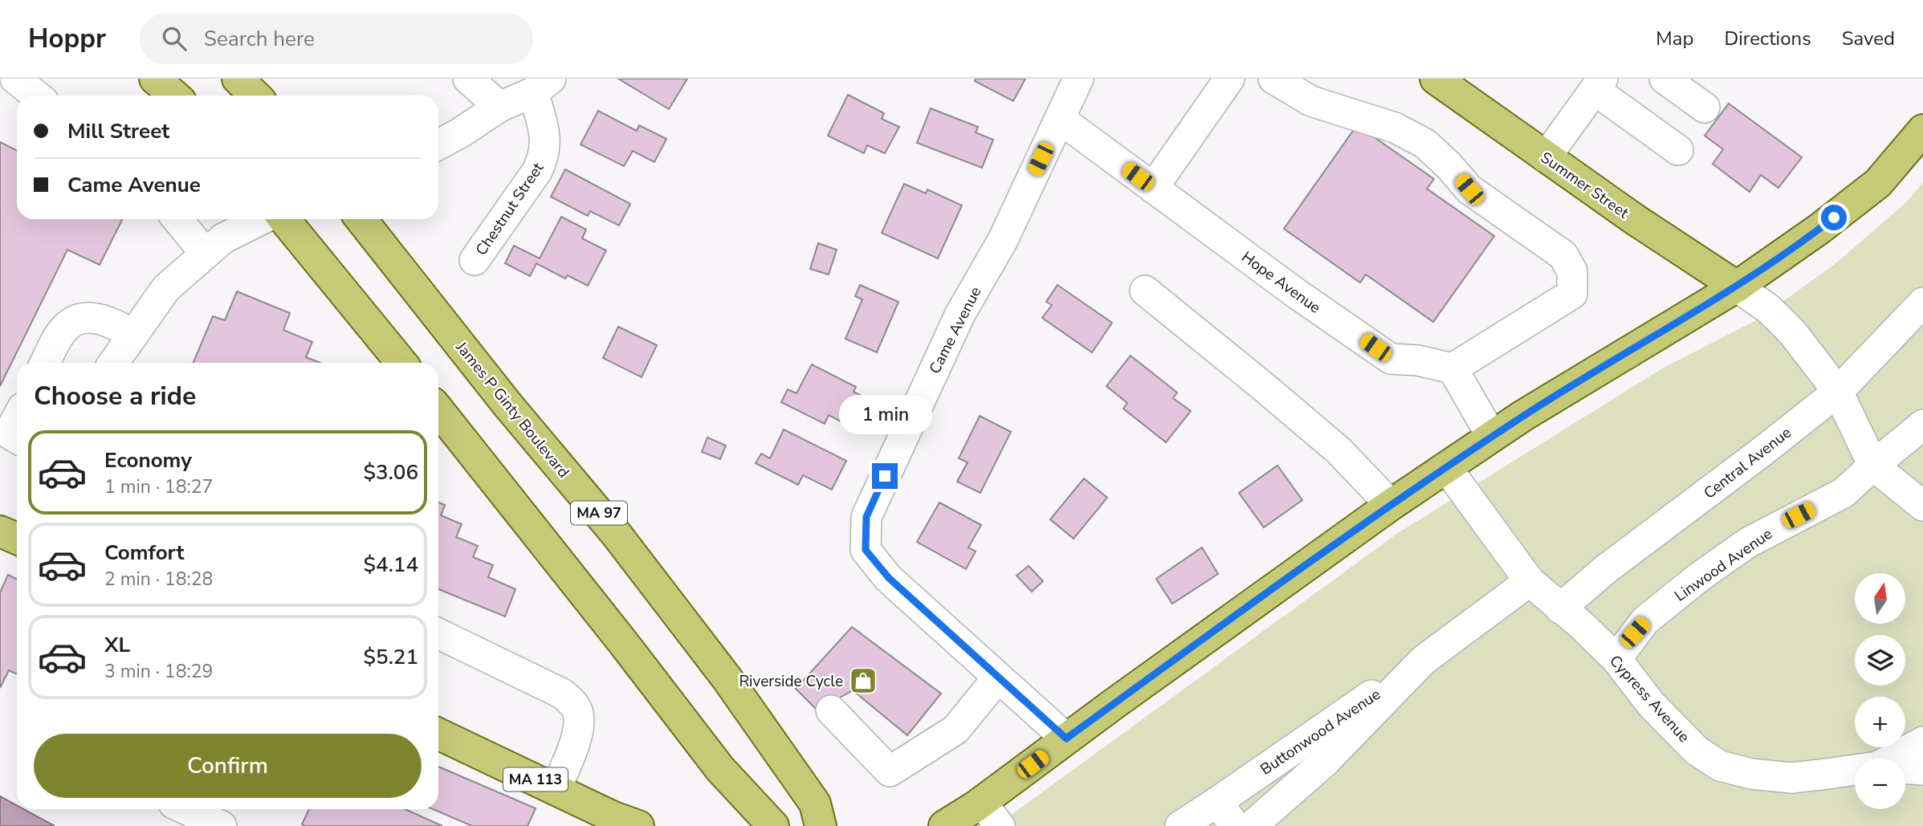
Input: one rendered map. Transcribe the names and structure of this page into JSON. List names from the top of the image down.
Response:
{
  "streets": {
    "main road": [
      "Summer Street",
      "James P Ginty Boulevard",
      "MA 97",
      "MA 113"
    ],
    "street": [
      "Chestnut Street",
      "Hope Avenue",
      "Came Avenue",
      "Central Avenue",
      "Linwood Avenue",
      "Cypress Avenue",
      "Buttonwood Avenue"
    ]
  },
  "crossings": [
    ["Hope Avenue", "Came Avenue"],
    ["Central Avenue", "Cypress Avenue"],
    ["Linwood Avenue", "Cypress Avenue"],
    ["Cypress Avenue", "Buttonwood Avenue"]
  ],
  "places": {
    "shop": ["Riverside Cycle"]
  },
  "north": "top",
  "page": {
    "header": "Hoppr",
    "search": "Search here",
    "nav": ["Map", "Directions", "Saved"],
    "banner": ["Mill Street", "Came Avenue"],
    "heading": "Choose a ride",
    "bubble": "1 min",
    "list": [
      {
        "name": "Economy",
        "note": "1 min · 18:27",
        "value": "$3.06"
      },
      {
        "name": "Comfort",
        "note": "2 min · 18:28",
        "value": "$4.14"
      },
      {
        "name": "XL",
        "note": "3 min · 18:29",
        "value": "$5.21"
      }
    ],
    "map_buttons": ["+", "−"],
    "buttons": "Confirm"
  }
}
